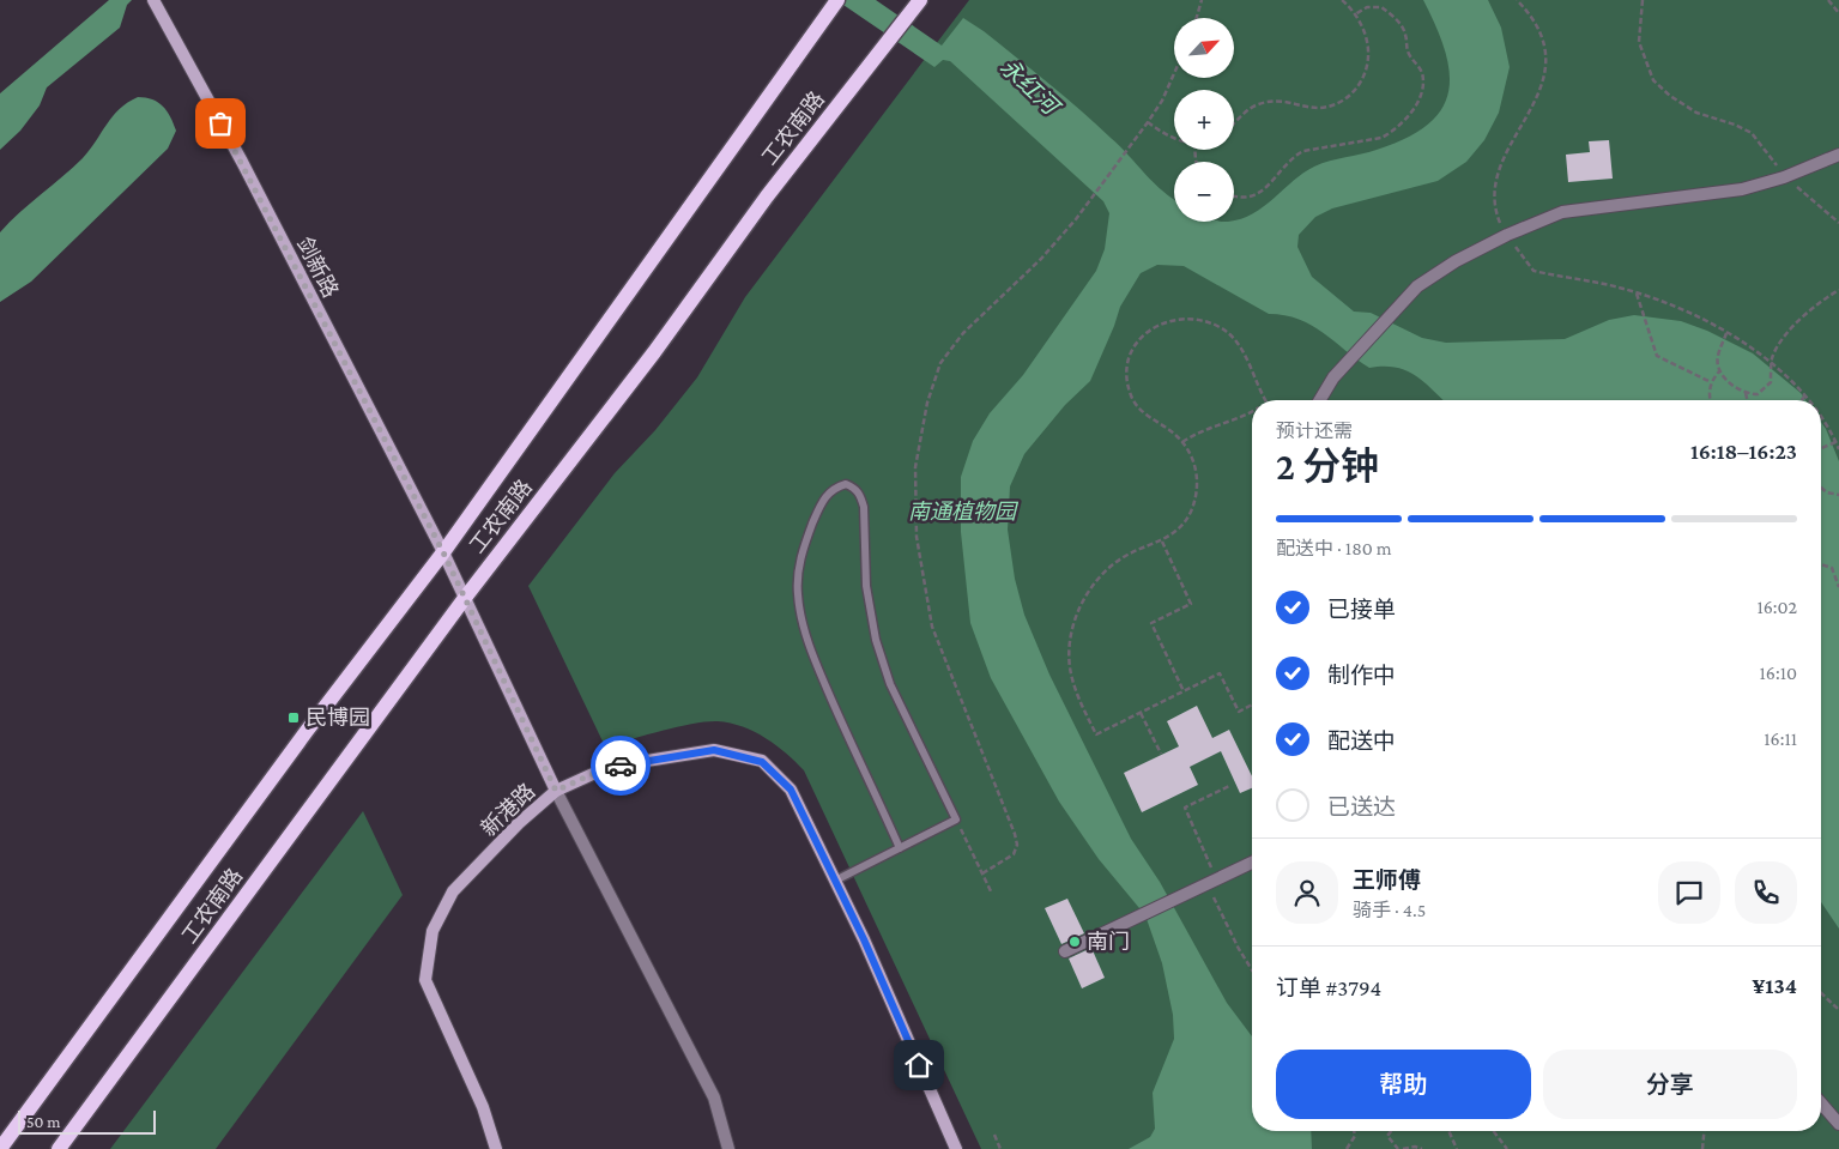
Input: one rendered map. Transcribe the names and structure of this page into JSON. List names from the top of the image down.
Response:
{
  "streets": {
    "main road": ["工农南路"],
    "street": ["剑新路", "新港路"]
  },
  "crossings": [
    ["工农南路", "剑新路"],
    ["剑新路", "新港路"]
  ],
  "water": ["永红河"],
  "parks": ["南通植物园"],
  "places": {
    "transit": ["民博园"],
    "other": ["南门"]
  },
  "scale_bar": "50 m",
  "north": "top right",
  "page": {
    "map_buttons": ["+", "−"],
    "heading": ["2 分钟", "预计还需", "16:18–16:23"],
    "panel": [
      "王师傅",
      "骑手 · 4.5",
      "订单 #3794",
      "¥134"
    ],
    "bar": "配送中 · 180 m",
    "list": [
      ["已接单", "16:02"],
      ["制作中", "16:10"],
      ["配送中", "16:11"],
      "已送达"
    ],
    "buttons": ["帮助", "分享"],
    "scale": "50 m"
  }
}
